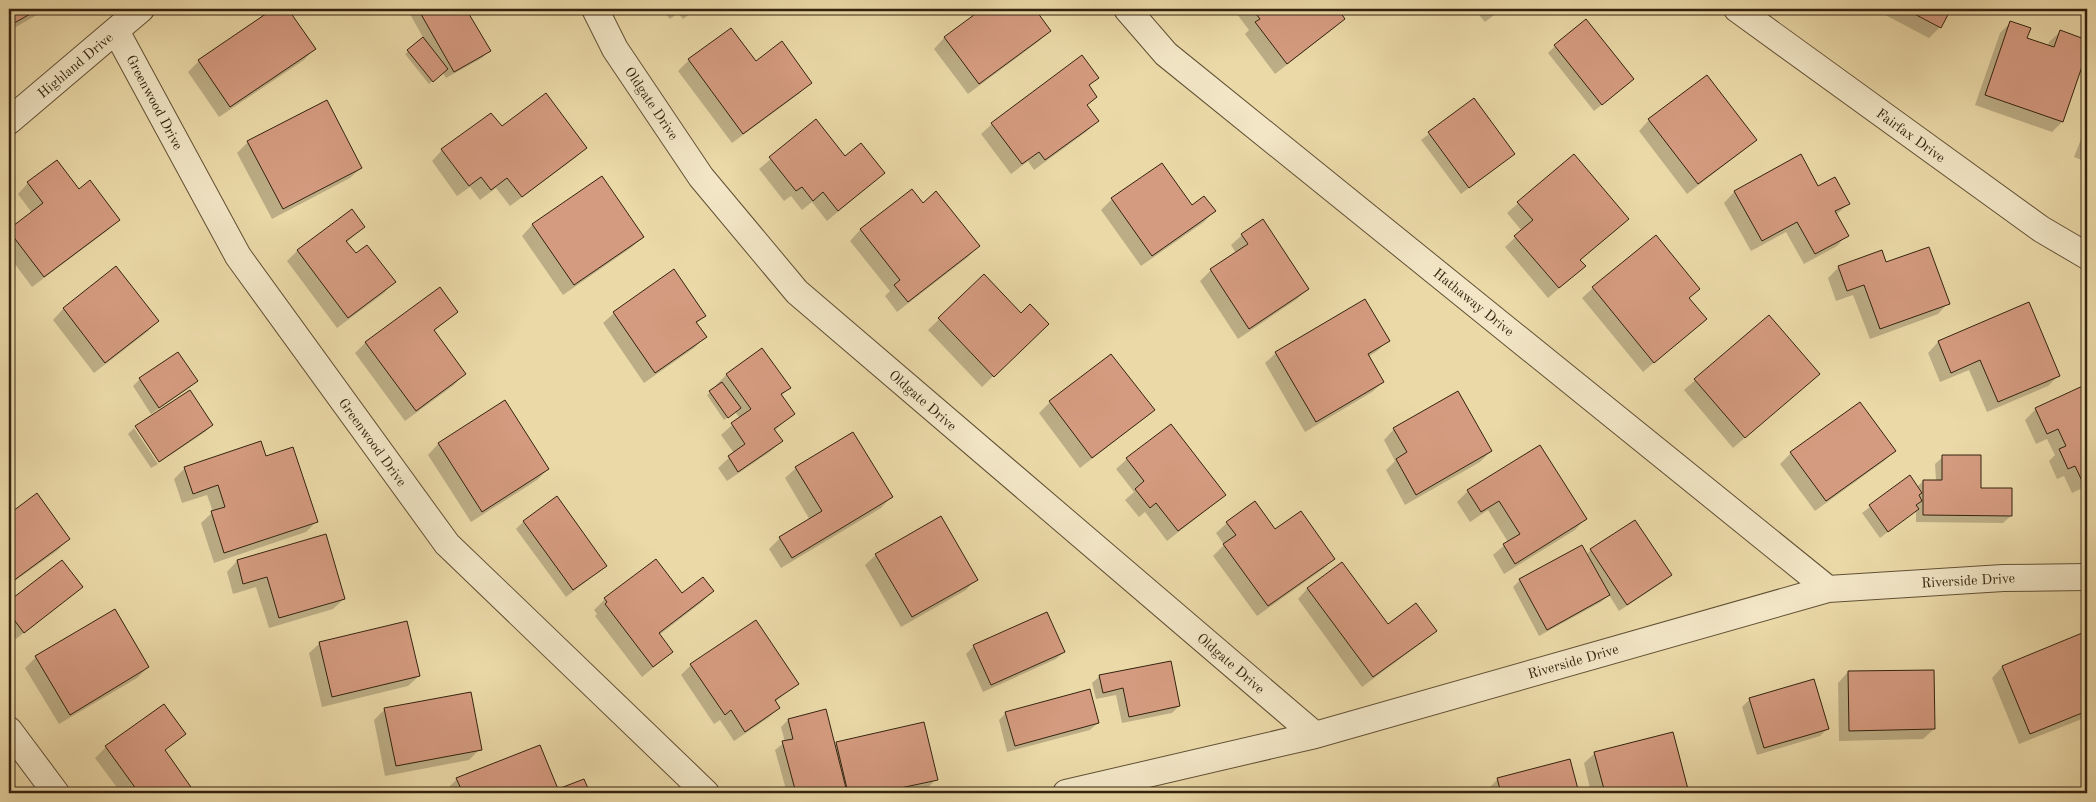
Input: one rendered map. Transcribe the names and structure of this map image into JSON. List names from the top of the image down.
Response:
{
  "streets": {
    "street": [
      "Highland Drive",
      "Greenwood Drive",
      "Oldgate Drive",
      "Fairfax Drive",
      "Hathaway Drive",
      "Riverside Drive"
    ]
  },
  "crossings": [
    ["Highland Drive", "Greenwood Drive"],
    ["Oldgate Drive", "Riverside Drive"],
    ["Hathaway Drive", "Riverside Drive"]
  ]
}
